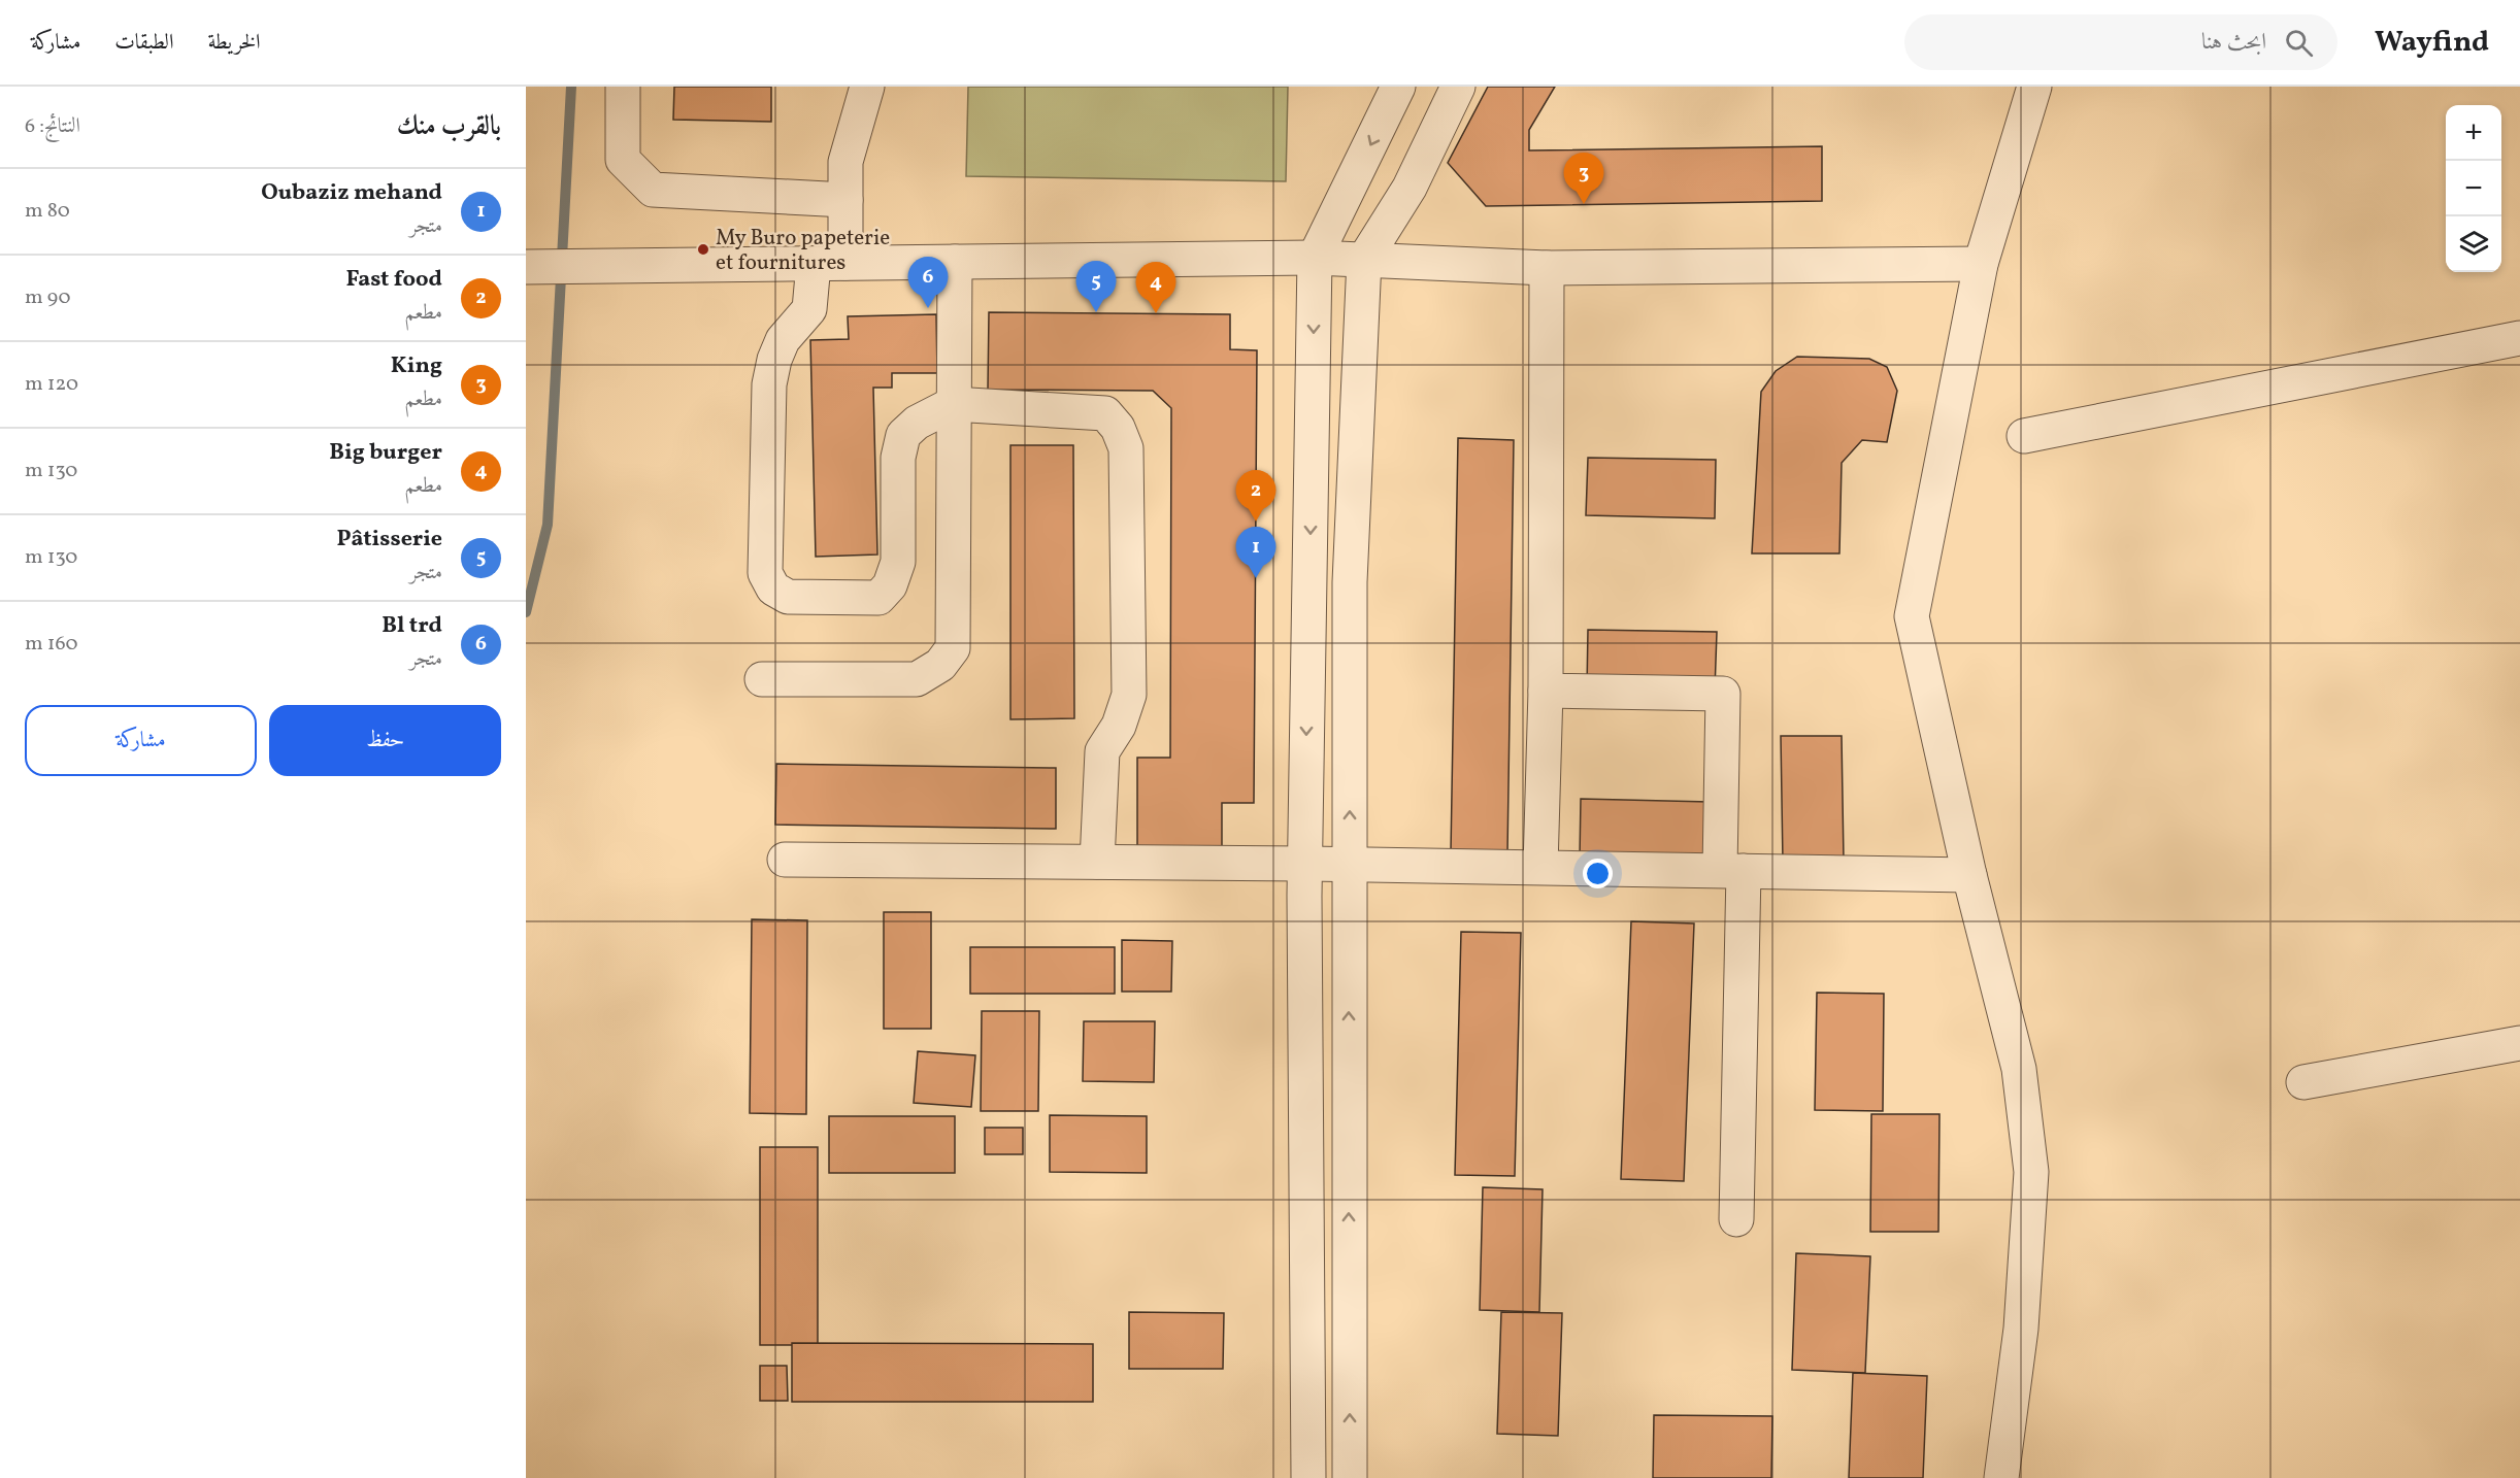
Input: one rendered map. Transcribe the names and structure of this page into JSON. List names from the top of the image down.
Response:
{
  "places": ["My Buro papeterie et fournitures"],
  "page": {
    "header": "Wayfind",
    "search": "ابحث هنا",
    "nav": ["الخريطة", "الطبقات", "مشاركة"],
    "heading": ["بالقرب منك", "النتائج: 6"],
    "map_buttons": ["+", "−"],
    "pins": [
      "3",
      "6",
      "5",
      "4",
      "2",
      "1"
    ],
    "list": [
      {
        "mark": "1",
        "name": "Oubaziz mehand",
        "note": "متجر",
        "value": "80 m"
      },
      {
        "mark": "2",
        "name": "Fast food",
        "note": "مطعم",
        "value": "90 m"
      },
      {
        "mark": "3",
        "name": "King",
        "note": "مطعم",
        "value": "120 m"
      },
      {
        "mark": "4",
        "name": "Big burger",
        "note": "مطعم",
        "value": "130 m"
      },
      {
        "mark": "5",
        "name": "Pâtisserie",
        "note": "متجر",
        "value": "130 m"
      },
      {
        "mark": "6",
        "name": "Bl trd",
        "note": "متجر",
        "value": "160 m"
      }
    ],
    "buttons": ["حفظ", "مشاركة"]
  }
}
